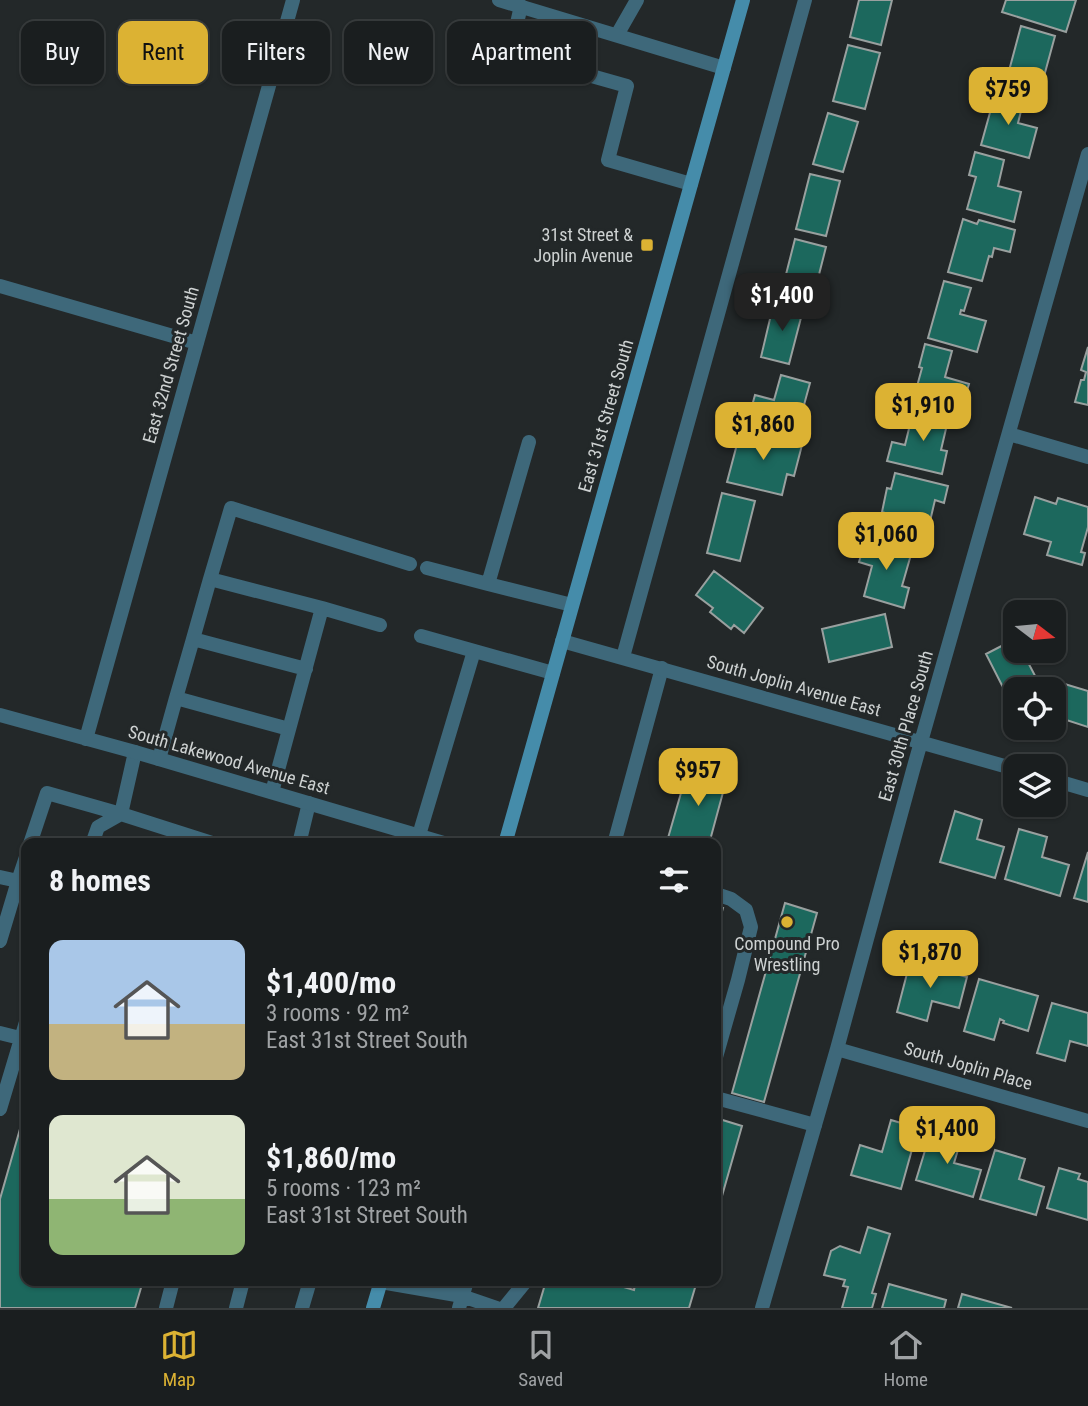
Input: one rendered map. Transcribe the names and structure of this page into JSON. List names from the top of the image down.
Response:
{
  "streets": {
    "main road": ["East 31st Street South"],
    "street": [
      "East 32nd Street South",
      "South Joplin Avenue East",
      "East 30th Place South",
      "South Lakewood Avenue East",
      "South Joplin Place"
    ]
  },
  "crossings": [
    ["East 32nd Street South", "South Lakewood Avenue East"],
    ["East 31st Street South", "South Joplin Avenue East"],
    ["South Joplin Avenue East", "East 30th Place South"],
    ["East 30th Place South", "South Joplin Place"]
  ],
  "places": {
    "transit": ["31st Street & Joplin Avenue"],
    "other": ["Compound Pro Wrestling"]
  },
  "north": "right",
  "page": {
    "chip": [
      "Buy",
      "Rent",
      "Filters",
      "New",
      "Apartment"
    ],
    "price": [
      "$759",
      "$1,400",
      "$1,910",
      "$1,860",
      "$1,060",
      "$957",
      "$1,870",
      "$1,400"
    ],
    "heading": "8 homes",
    "list": [
      {
        "name": "$1,400/mo",
        "note": "3 rooms · 92 m² · East 31st Street South"
      },
      {
        "name": "$1,860/mo",
        "note": "5 rooms · 123 m² · East 31st Street South"
      }
    ],
    "tabs": ["Map", "Saved", "Home"]
  }
}
